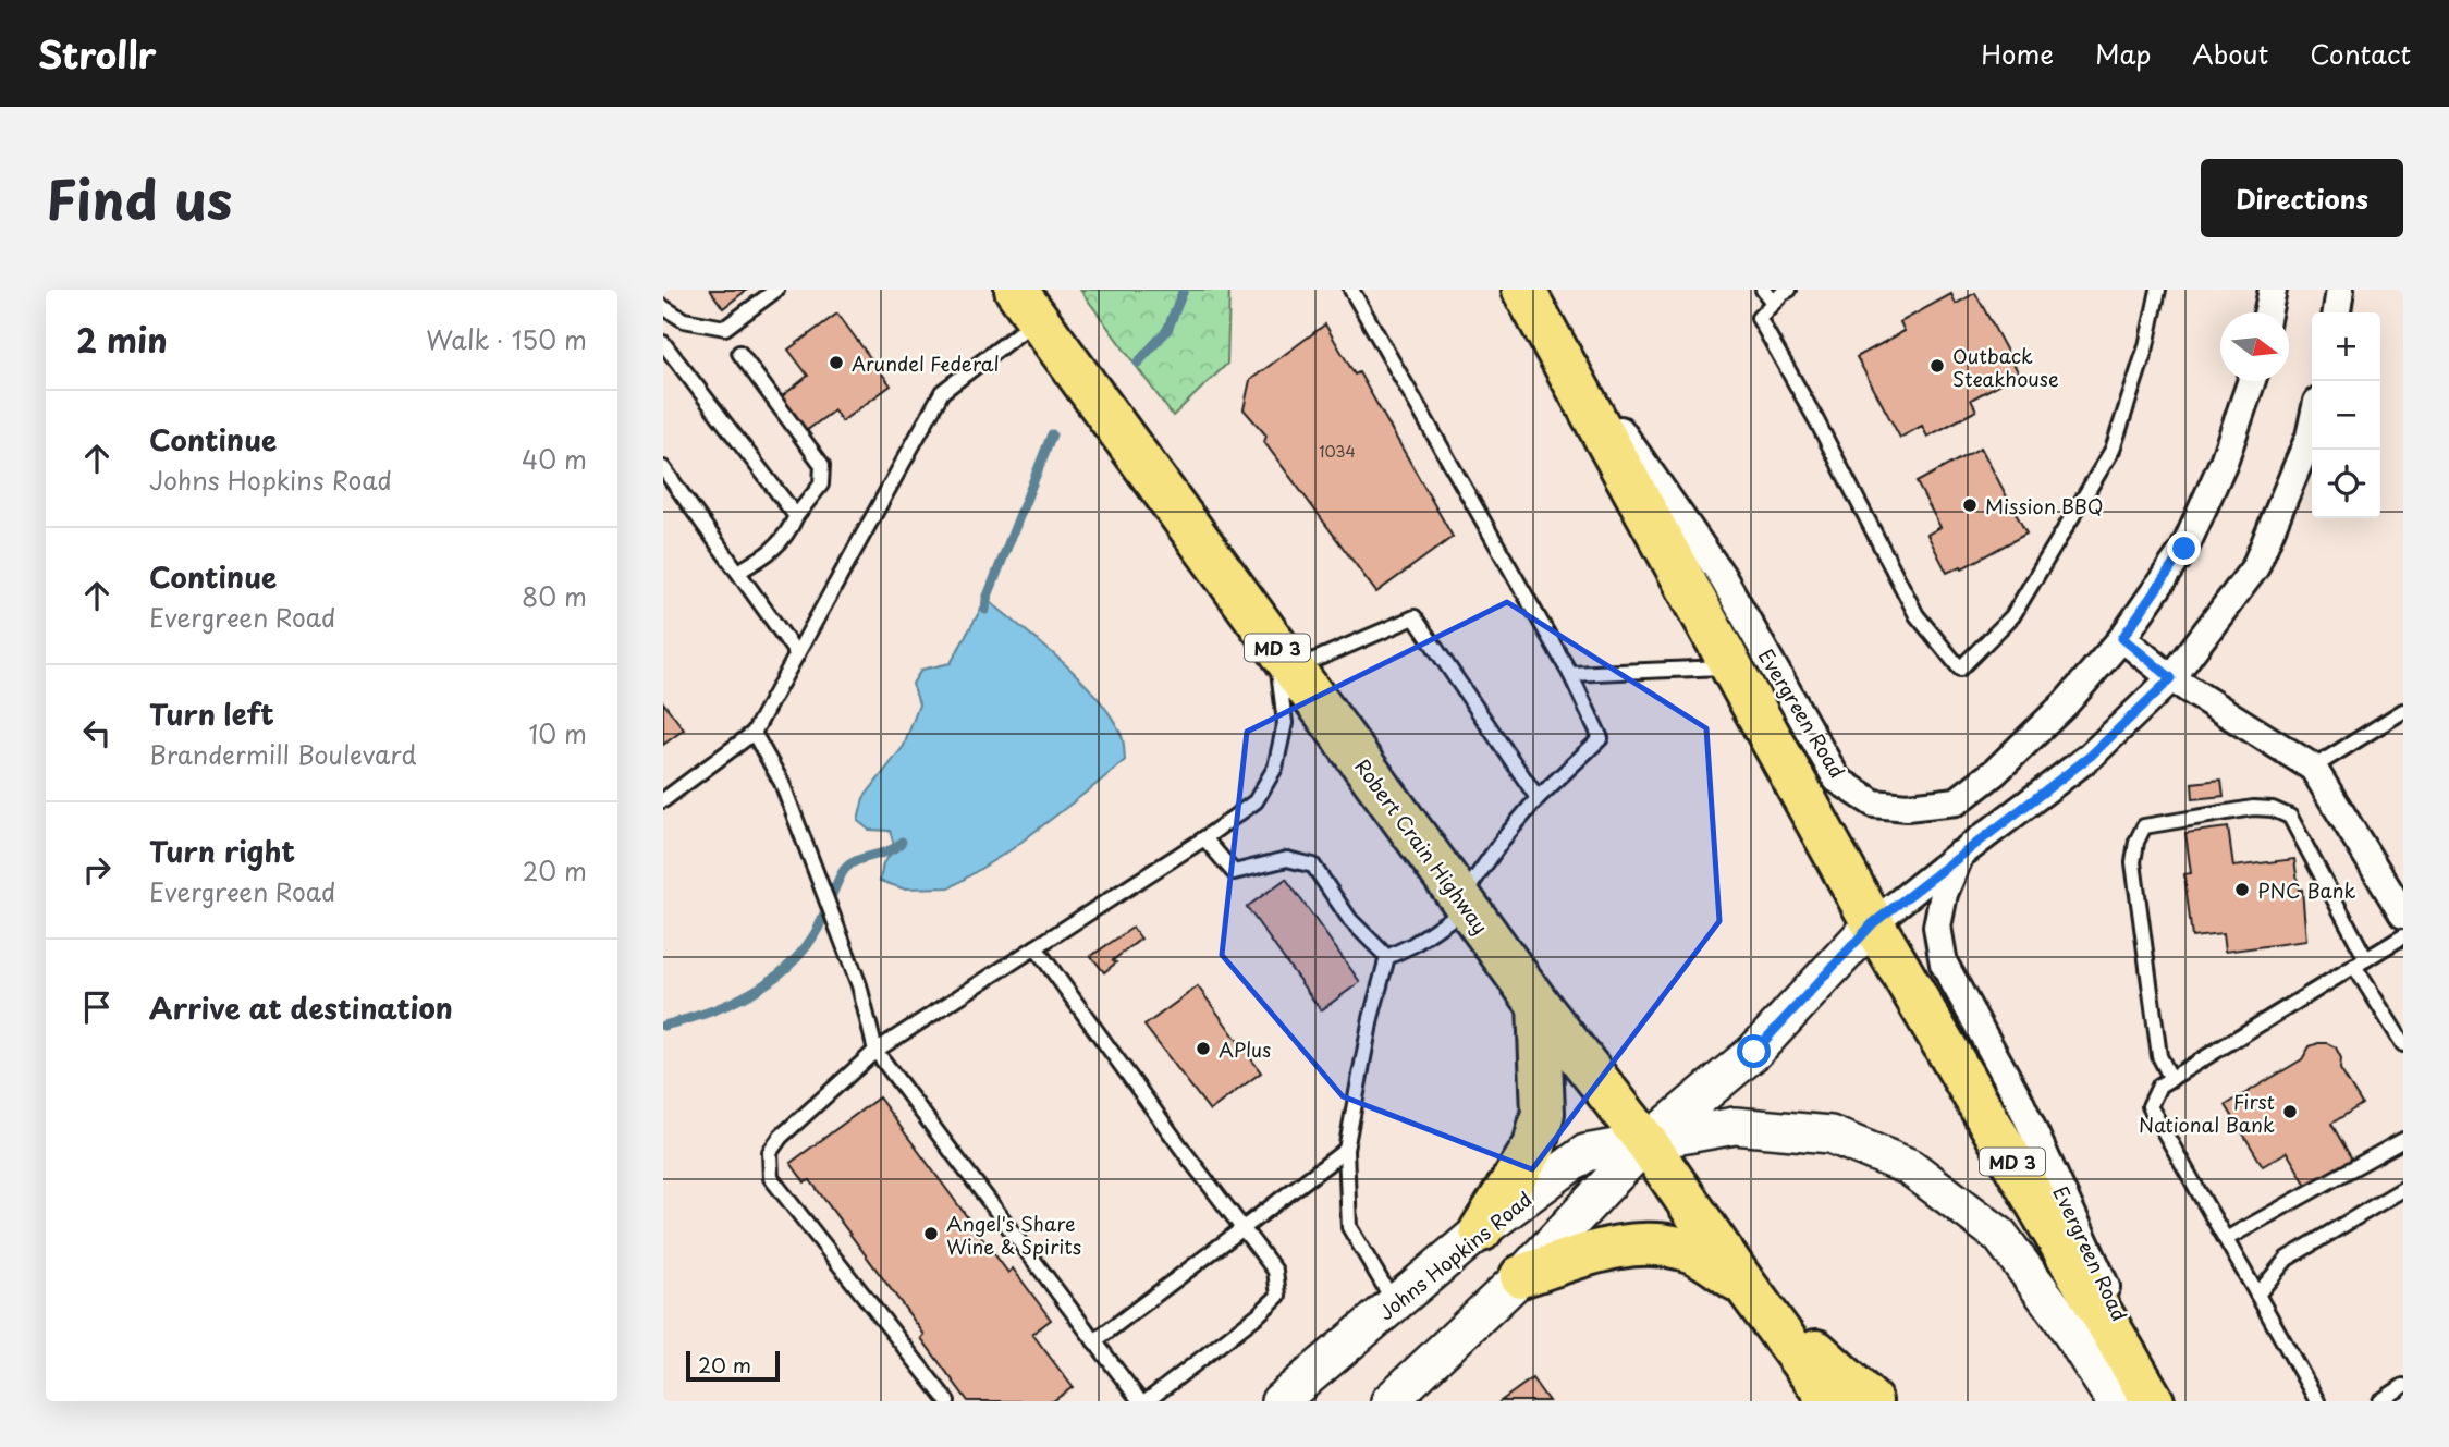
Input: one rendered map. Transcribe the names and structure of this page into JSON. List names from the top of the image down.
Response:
{
  "streets": {
    "highway": ["MD 3", "Robert Crain Highway"],
    "street": ["Evergreen Road", "Johns Hopkins Road"]
  },
  "crossings": [
    ["MD 3", "Evergreen Road"],
    ["MD 3", "Johns Hopkins Road"],
    ["Robert Crain Highway", "Johns Hopkins Road"]
  ],
  "places": [
    "Arundel Federal",
    "Outback Steakhouse",
    "Mission BBQ",
    "PNC Bank",
    "APlus",
    "First National Bank",
    "Angel's Share Wine & Spirits"
  ],
  "house_numbers": ["1034"],
  "scale_bar": "20 m",
  "north": "right",
  "page": {
    "header": "Strollr",
    "nav": [
      "Home",
      "Map",
      "About",
      "Contact"
    ],
    "title": "Find us",
    "buttons": "Directions",
    "heading": ["2 min", "Walk · 150 m"],
    "map_buttons": ["+", "−"],
    "list": [
      ["Continue", "Johns Hopkins Road", "40 m"],
      ["Continue", "Evergreen Road", "80 m"],
      ["Turn left", "Brandermill Boulevard", "10 m"],
      ["Turn right", "Evergreen Road", "20 m"],
      "Arrive at destination"
    ],
    "scale": "20 m"
  }
}
